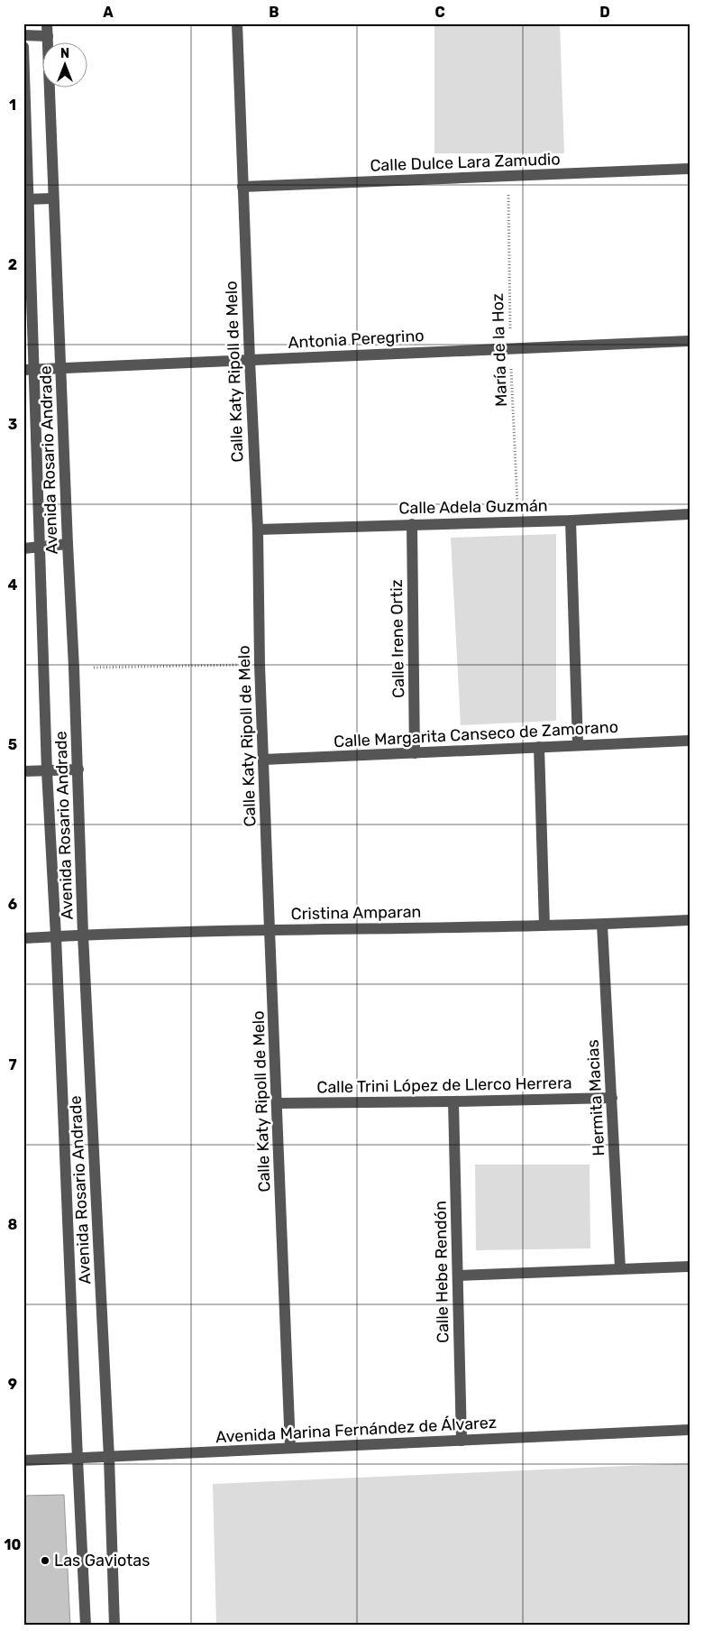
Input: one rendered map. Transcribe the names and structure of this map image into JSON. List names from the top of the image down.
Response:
{
  "streets": {
    "street": [
      "Calle Dulce Lara Zamudio",
      "Antonia Peregrino",
      "Calle Katy Ripoll de Melo",
      "Avenida Rosario Andrade",
      "Calle Adela Guzmán",
      "Calle Irene Ortiz",
      "Calle Margarita Canseco de Zamorano",
      "Cristina Amparan",
      "Calle Trini López de Llerco Herrera",
      "Hermita Macias",
      "Calle Hebe Rendón",
      "Avenida Marina Fernández de Álvarez"
    ],
    "path": ["María de la Hoz"]
  },
  "crossings": [
    ["Calle Dulce Lara Zamudio", "María de la Hoz"],
    ["Calle Dulce Lara Zamudio", "Calle Katy Ripoll de Melo"],
    ["Antonia Peregrino", "María de la Hoz"],
    ["Antonia Peregrino", "Calle Katy Ripoll de Melo"],
    ["Antonia Peregrino", "Avenida Rosario Andrade"],
    ["María de la Hoz", "Calle Adela Guzmán"],
    ["Calle Katy Ripoll de Melo", "Calle Adela Guzmán"],
    ["Calle Katy Ripoll de Melo", "Calle Margarita Canseco de Zamorano"],
    ["Calle Katy Ripoll de Melo", "Cristina Amparan"],
    ["Calle Katy Ripoll de Melo", "Calle Trini López de Llerco Herrera"],
    ["Calle Katy Ripoll de Melo", "Avenida Marina Fernández de Álvarez"],
    ["Avenida Rosario Andrade", "Cristina Amparan"],
    ["Avenida Rosario Andrade", "Avenida Marina Fernández de Álvarez"],
    ["Calle Adela Guzmán", "Calle Irene Ortiz"],
    ["Calle Irene Ortiz", "Calle Margarita Canseco de Zamorano"],
    ["Cristina Amparan", "Hermita Macias"],
    ["Calle Trini López de Llerco Herrera", "Hermita Macias"],
    ["Calle Trini López de Llerco Herrera", "Calle Hebe Rendón"],
    ["Calle Hebe Rendón", "Avenida Marina Fernández de Álvarez"]
  ],
  "places": ["Las Gaviotas"],
  "north": "top",
  "grid": {
    "columns": [
      "A",
      "B",
      "C",
      "D"
    ],
    "rows": [
      "1",
      "2",
      "3",
      "4",
      "5",
      "6",
      "7",
      "8",
      "9",
      "10"
    ]
  }
}
